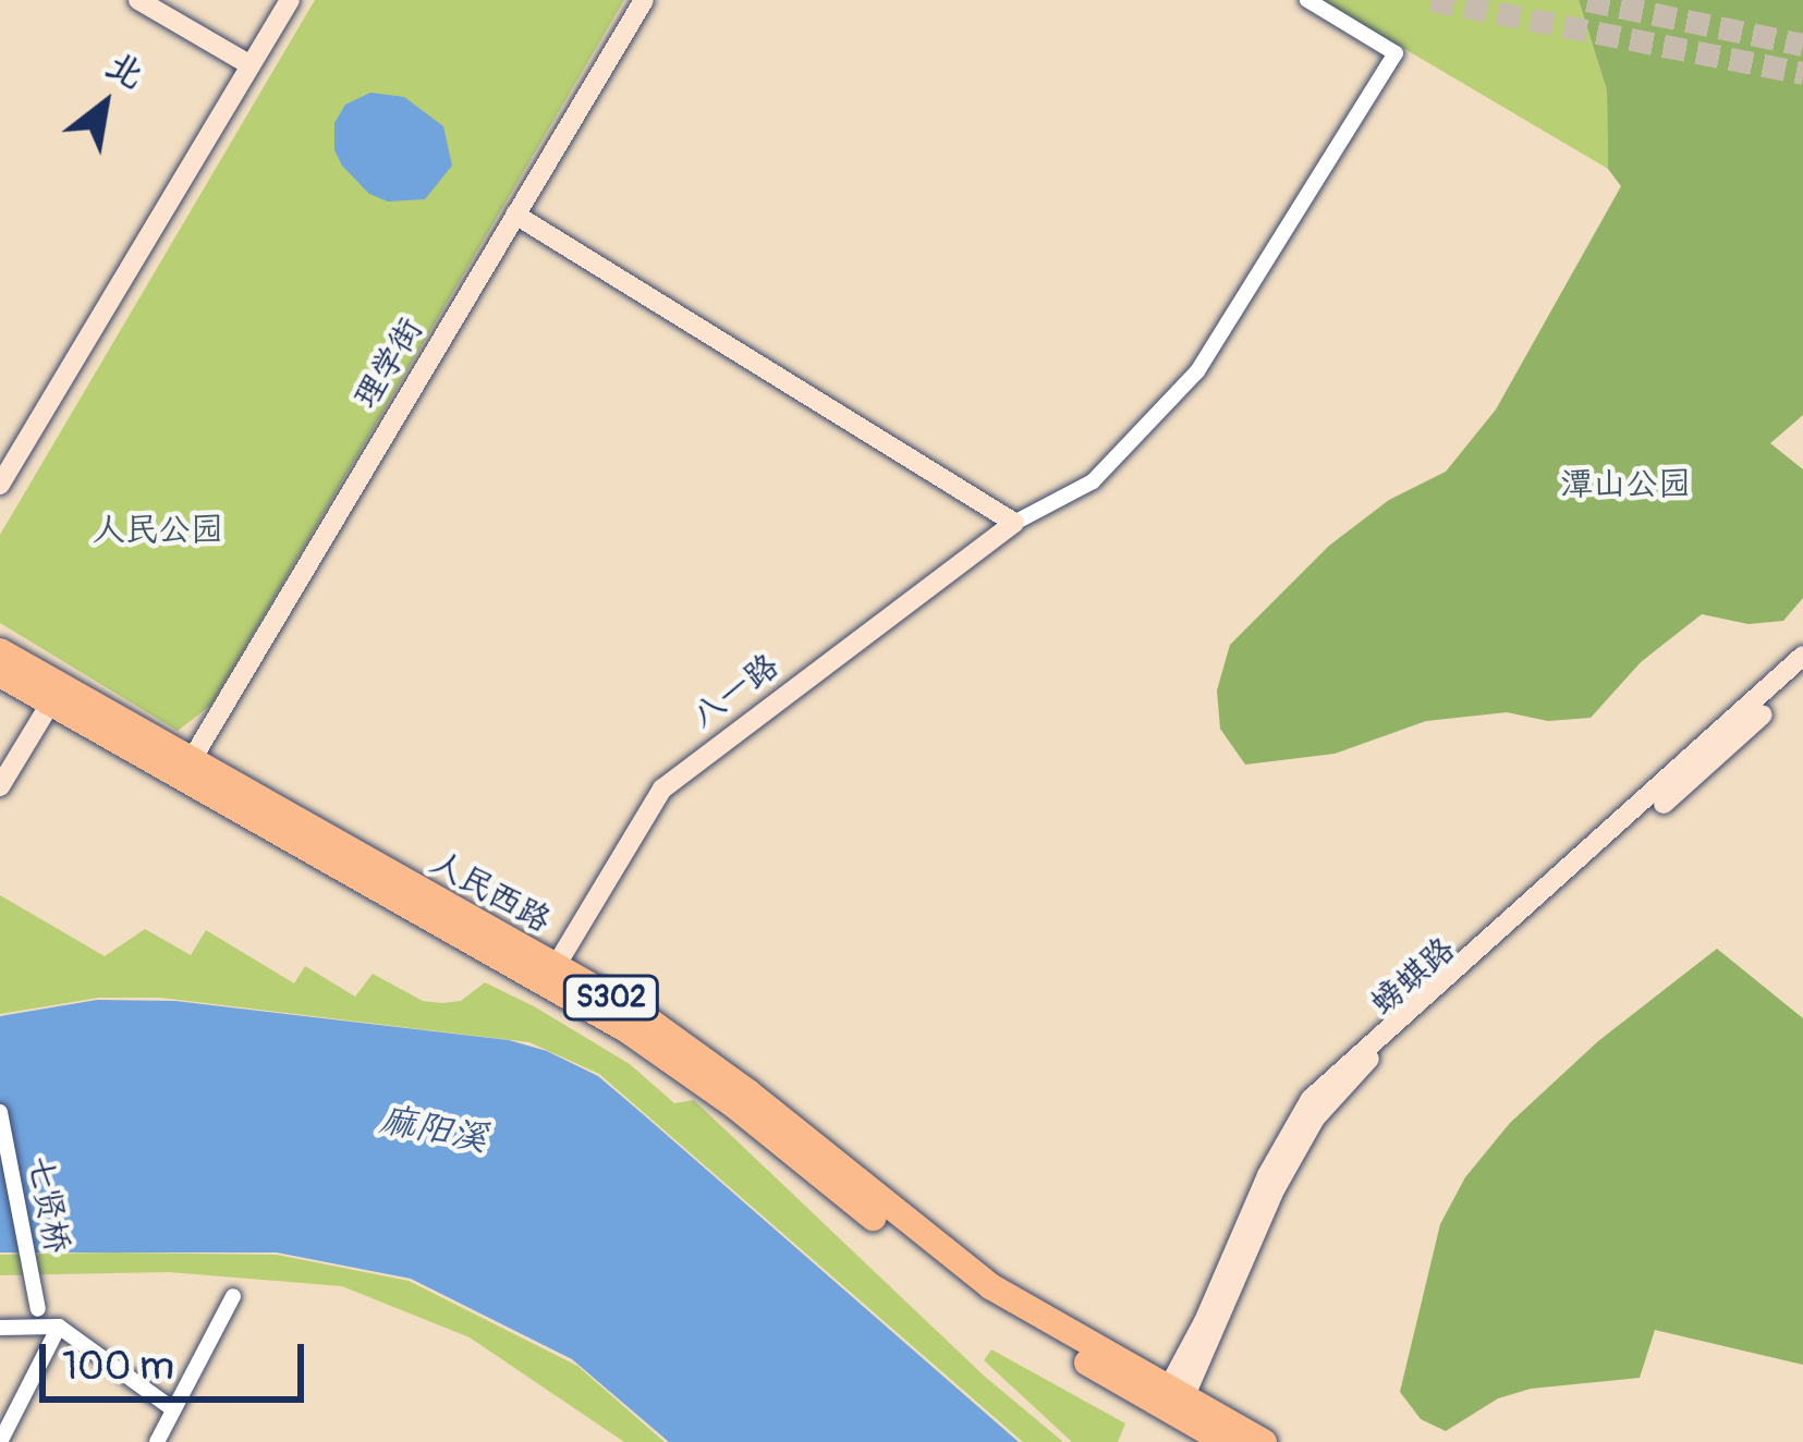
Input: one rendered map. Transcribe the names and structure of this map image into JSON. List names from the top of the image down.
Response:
{
  "streets": {
    "highway": ["人民西路", "S302"],
    "street": [
      "理学街",
      "八一路",
      "螃蜞路",
      "七贤桥"
    ]
  },
  "crossings": [
    ["理学街", "人民西路"],
    ["八一路", "人民西路"],
    ["人民西路", "螃蜞路"],
    ["人民西路", "S302"],
    ["螃蜞路", "S302"]
  ],
  "water": ["麻阳溪"],
  "parks": ["潭山公园", "人民公园"],
  "scale_bar": "100 m",
  "north": "top right"
}
